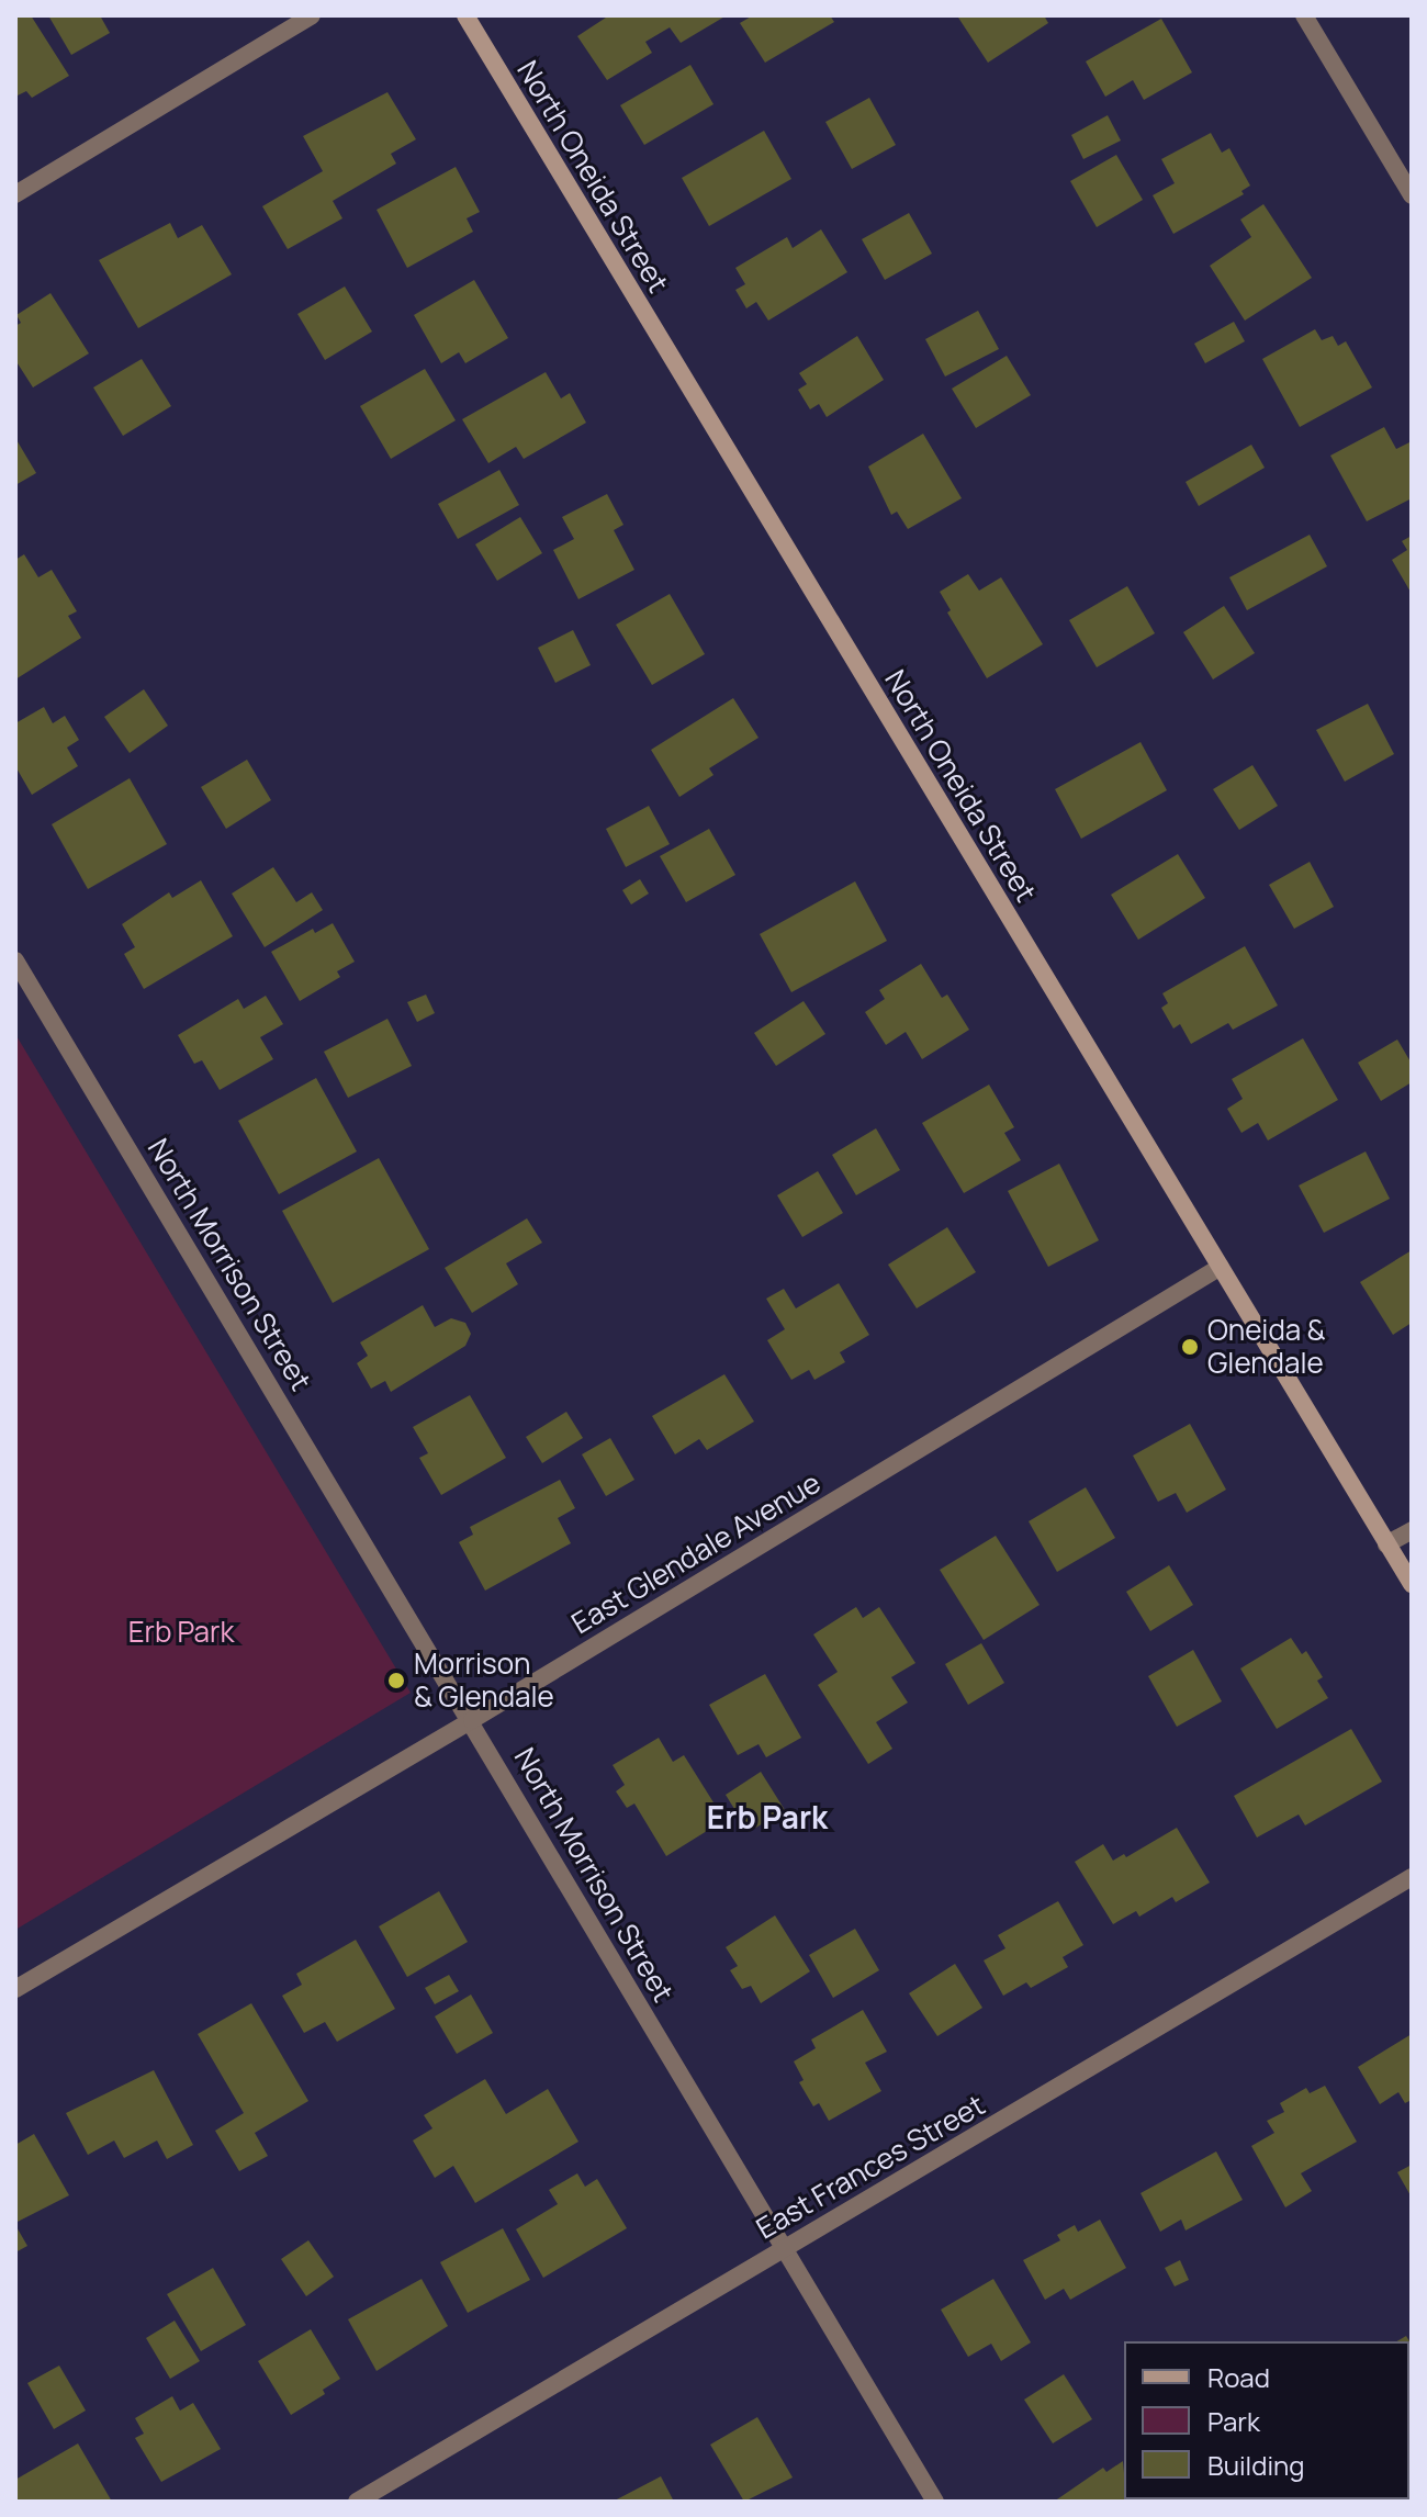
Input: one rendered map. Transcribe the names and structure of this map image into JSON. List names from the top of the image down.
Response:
{
  "streets": {
    "main road": ["North Oneida Street"],
    "street": ["North Morrison Street", "East Glendale Avenue", "East Frances Street"]
  },
  "crossings": [
    ["North Oneida Street", "East Glendale Avenue"],
    ["North Morrison Street", "East Glendale Avenue"],
    ["North Morrison Street", "East Frances Street"]
  ],
  "districts": ["Erb Park"],
  "parks": ["Erb Park"],
  "places": ["Oneida & Glendale", "Morrison & Glendale"],
  "legend": ["Road", "Park", "Building"]
}
